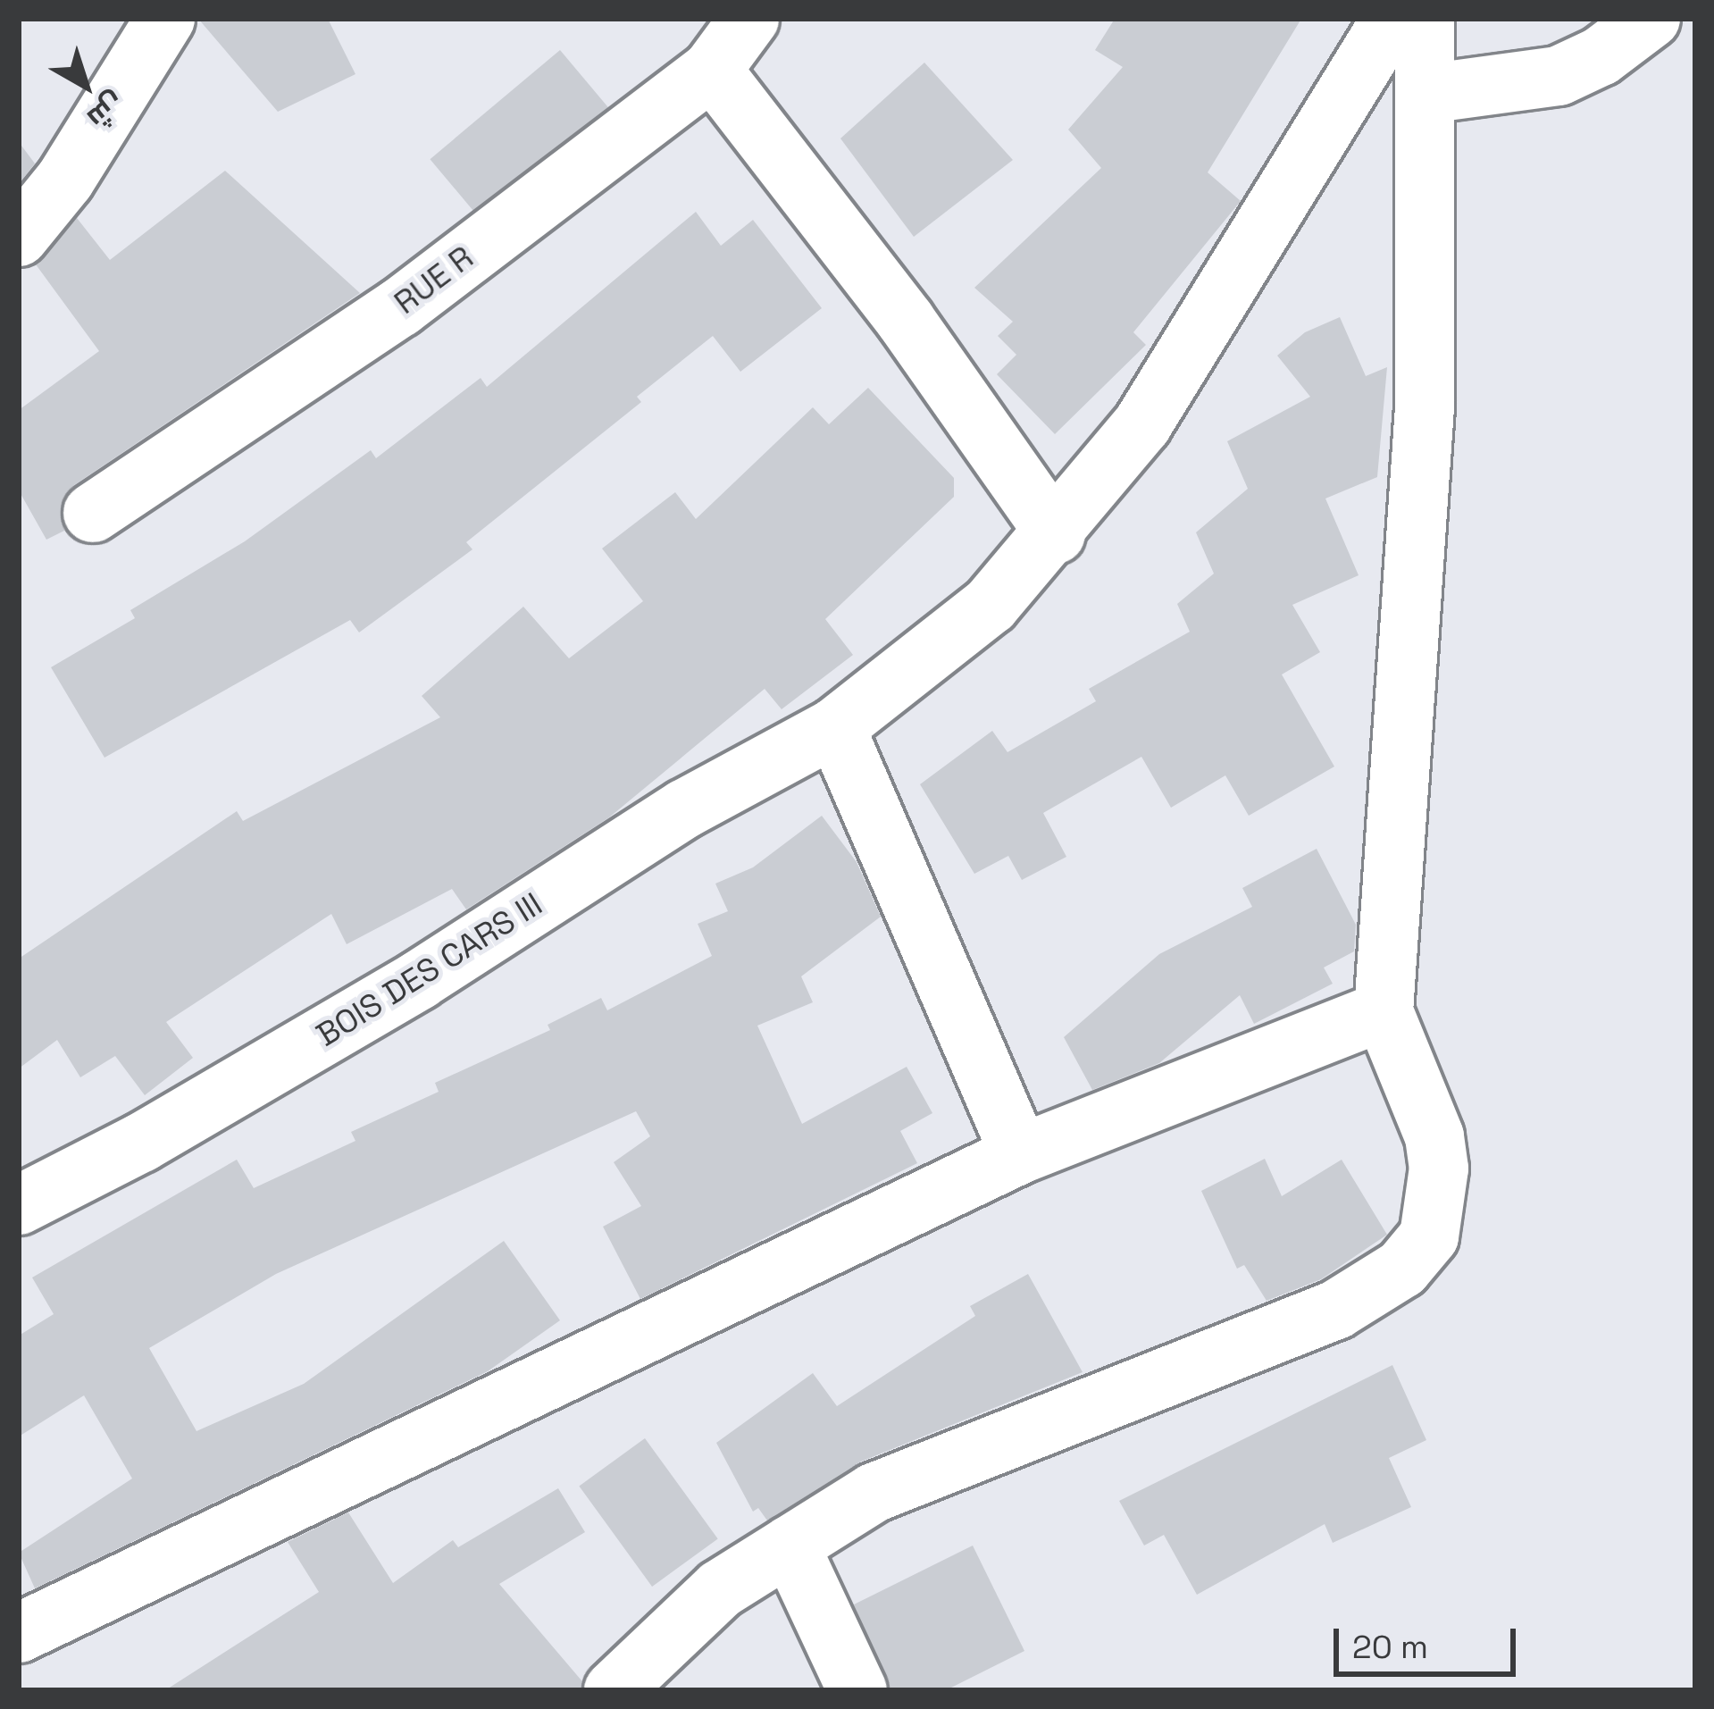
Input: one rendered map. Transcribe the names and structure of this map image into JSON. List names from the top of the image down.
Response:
{
  "streets": {
    "street": ["RUE R", "BOIS DES CARS III"]
  },
  "scale_bar": "20 m",
  "north": "bottom right"
}
